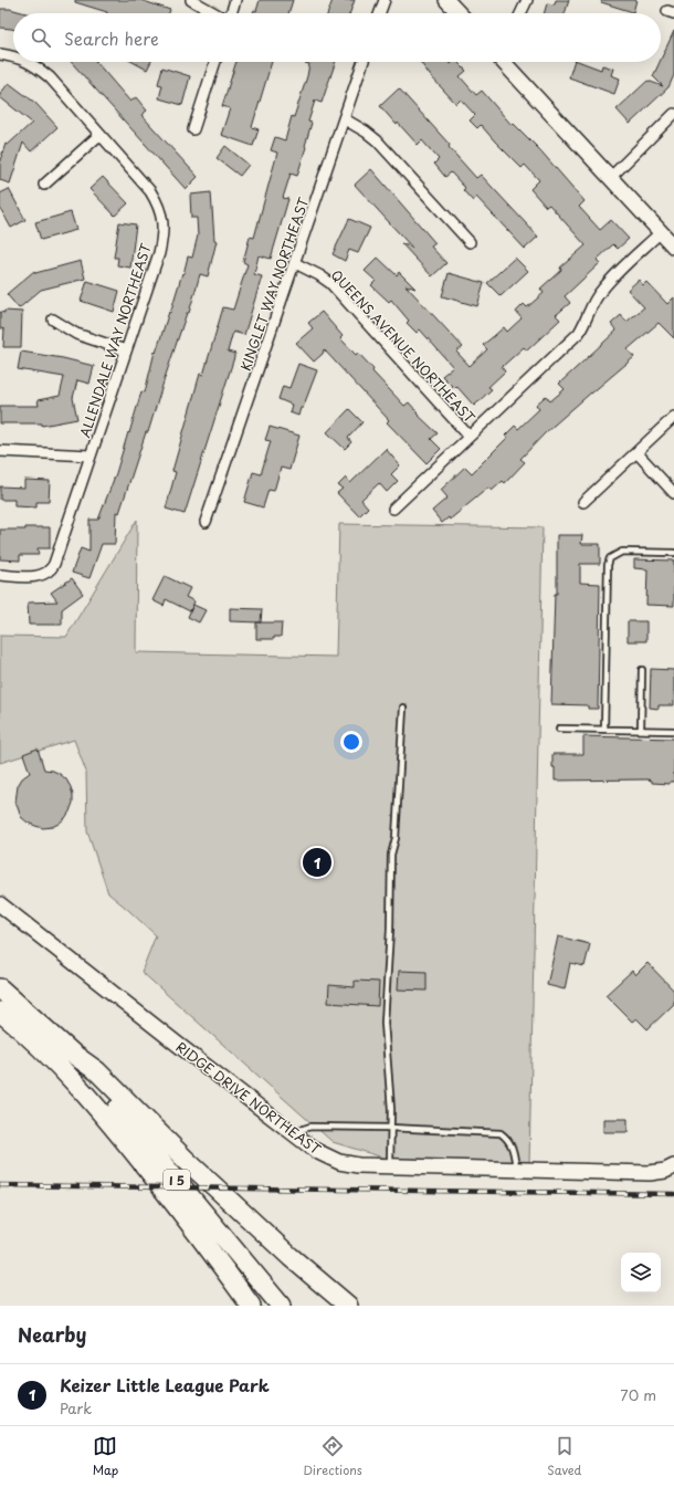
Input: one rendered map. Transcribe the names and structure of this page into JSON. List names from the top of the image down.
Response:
{
  "streets": {
    "highway": ["I 5"],
    "street": [
      "KINGLET WAY NORTHEAST",
      "ALLENDALE WAY NORTHEAST",
      "QUEENS AVENUE NORTHEAST",
      "RIDGE DRIVE NORTHEAST"
    ]
  },
  "crossings": [
    ["KINGLET WAY NORTHEAST", "QUEENS AVENUE NORTHEAST"]
  ],
  "page": {
    "search": "Search here",
    "pins": "1",
    "heading": "Nearby",
    "list": [
      {
        "mark": "1",
        "name": "Keizer Little League Park",
        "note": "Park",
        "value": "70 m"
      }
    ],
    "nav": ["Map", "Directions", "Saved"]
  }
}
